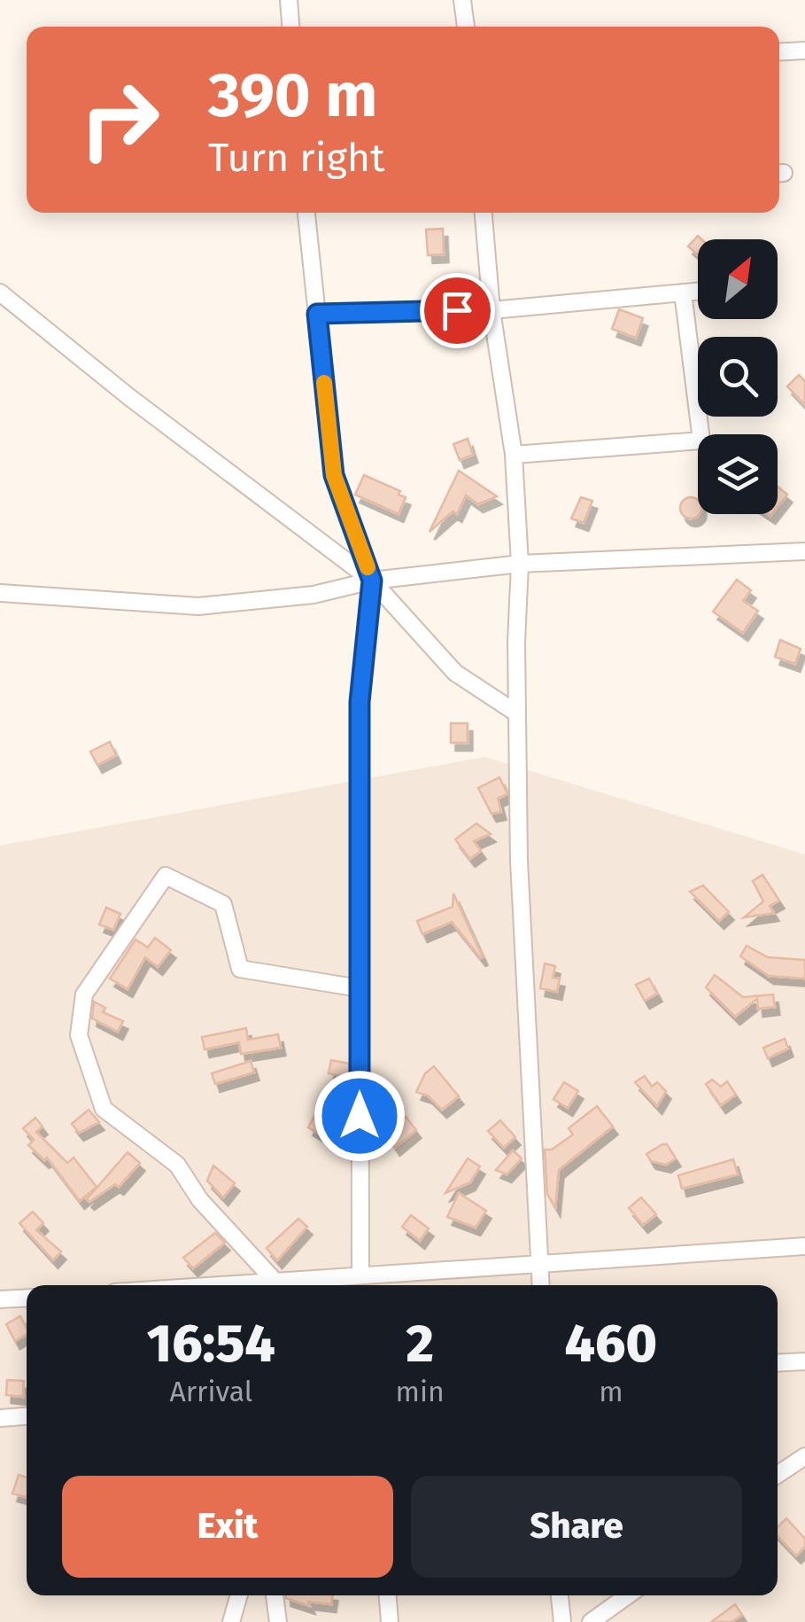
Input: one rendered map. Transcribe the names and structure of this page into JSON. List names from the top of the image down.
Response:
{
  "north": "top right",
  "page": {
    "turn": ["390 m", "Turn right"],
    "eta": [
      "16:54",
      "Arrival",
      "2",
      "min",
      "460",
      "m"
    ],
    "buttons": ["Exit", "Share"]
  }
}
